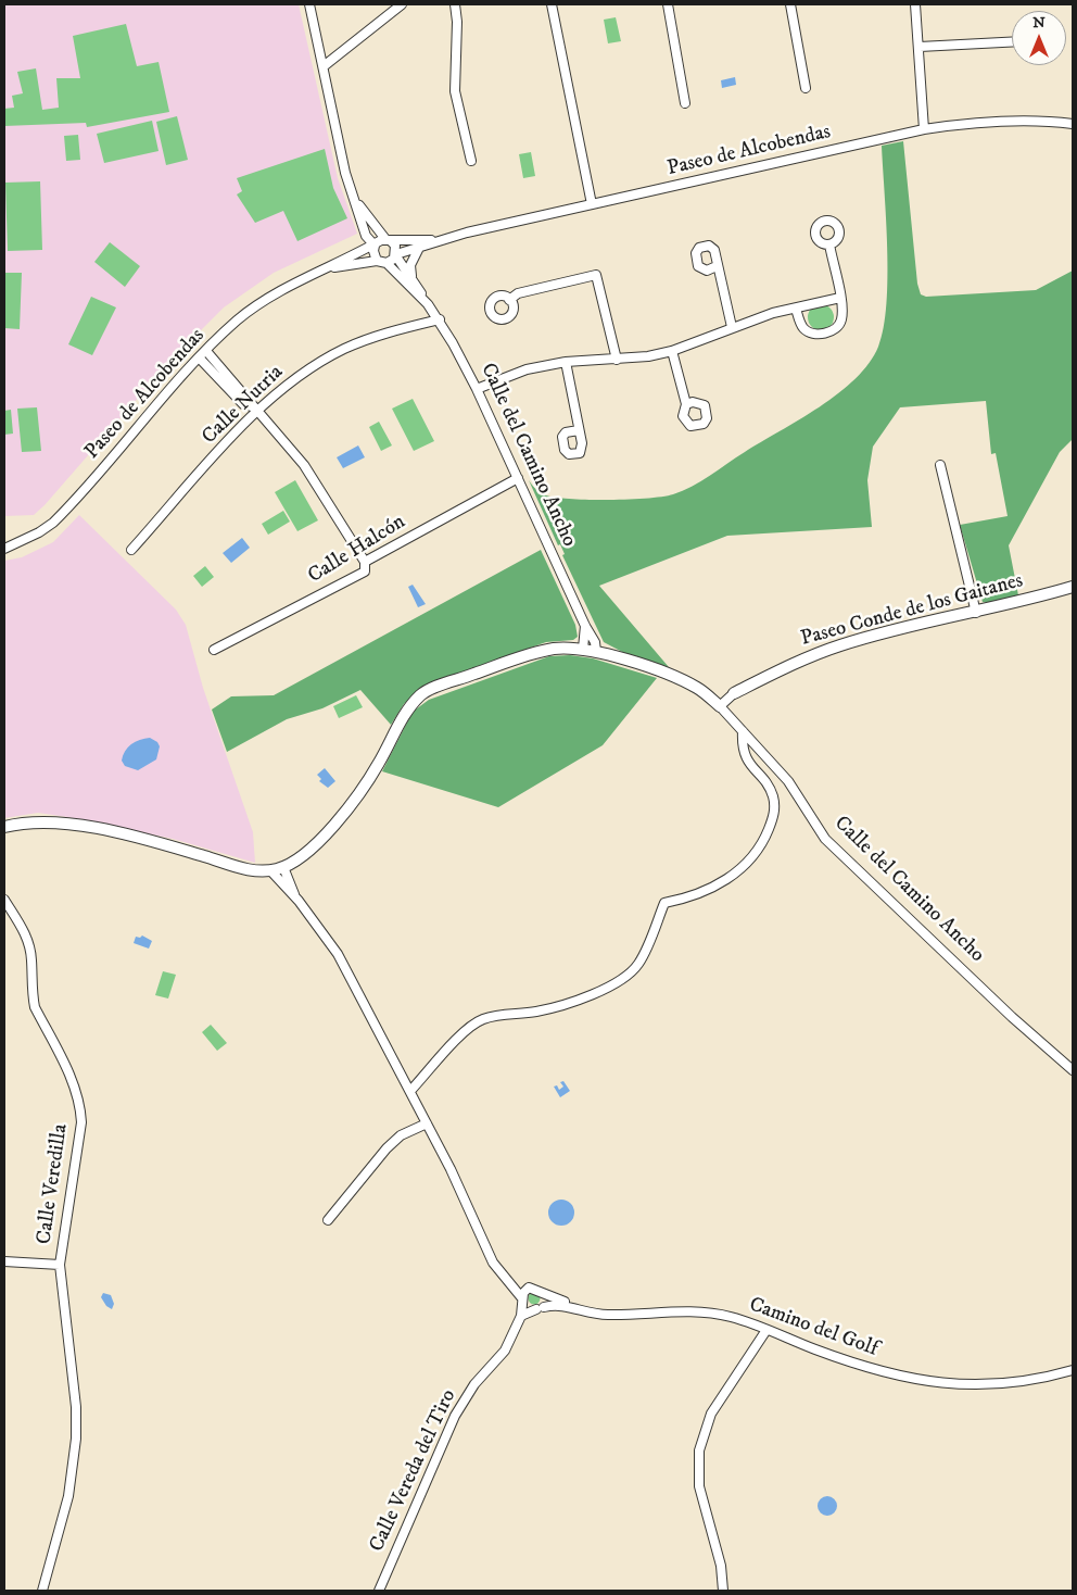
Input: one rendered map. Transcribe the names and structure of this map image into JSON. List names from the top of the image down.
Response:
{
  "streets": {
    "street": [
      "Paseo de Alcobendas",
      "Calle Nutria",
      "Calle del Camino Ancho",
      "Calle Halcón",
      "Paseo Conde de los Gaitanes",
      "Calle Veredilla",
      "Camino del Golf",
      "Calle Vereda del Tiro"
    ]
  },
  "crossings": [
    ["Paseo de Alcobendas", "Calle del Camino Ancho"],
    ["Calle Nutria", "Calle del Camino Ancho"],
    ["Calle del Camino Ancho", "Calle Halcón"],
    ["Calle del Camino Ancho", "Paseo Conde de los Gaitanes"]
  ],
  "north": "top"
}
